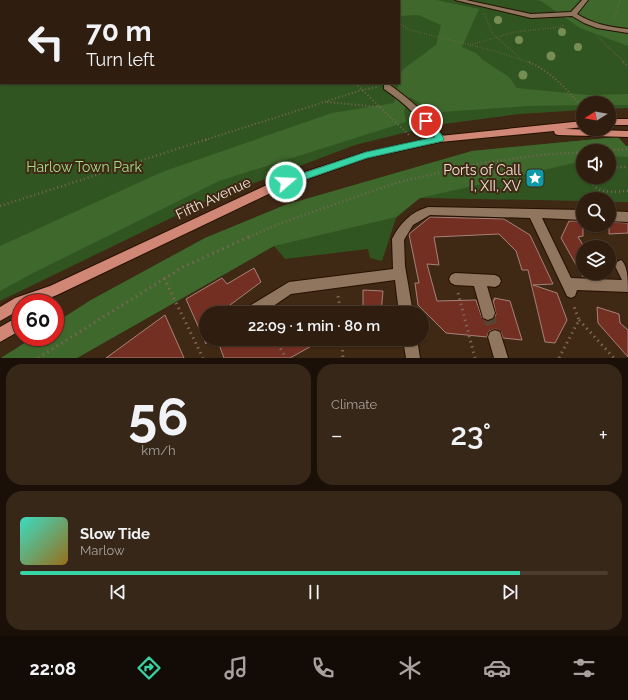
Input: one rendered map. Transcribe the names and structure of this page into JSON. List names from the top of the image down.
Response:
{
  "streets": {
    "main road": ["Fifth Avenue"]
  },
  "parks": ["Harlow Town Park"],
  "places": {
    "place": ["Ports of Call I, XII, XV"]
  },
  "north": "left",
  "page": {
    "turn": ["70 m", "Turn left"],
    "limit": "60",
    "trip": "22:09 · 1 min · 80 m",
    "tile": [
      ["56", "km/h"],
      "Climate"
    ],
    "heat": ["−", "23°", "+"],
    "song": ["Slow Tide", "Marlow"],
    "tabs": "22:08"
  }
}
